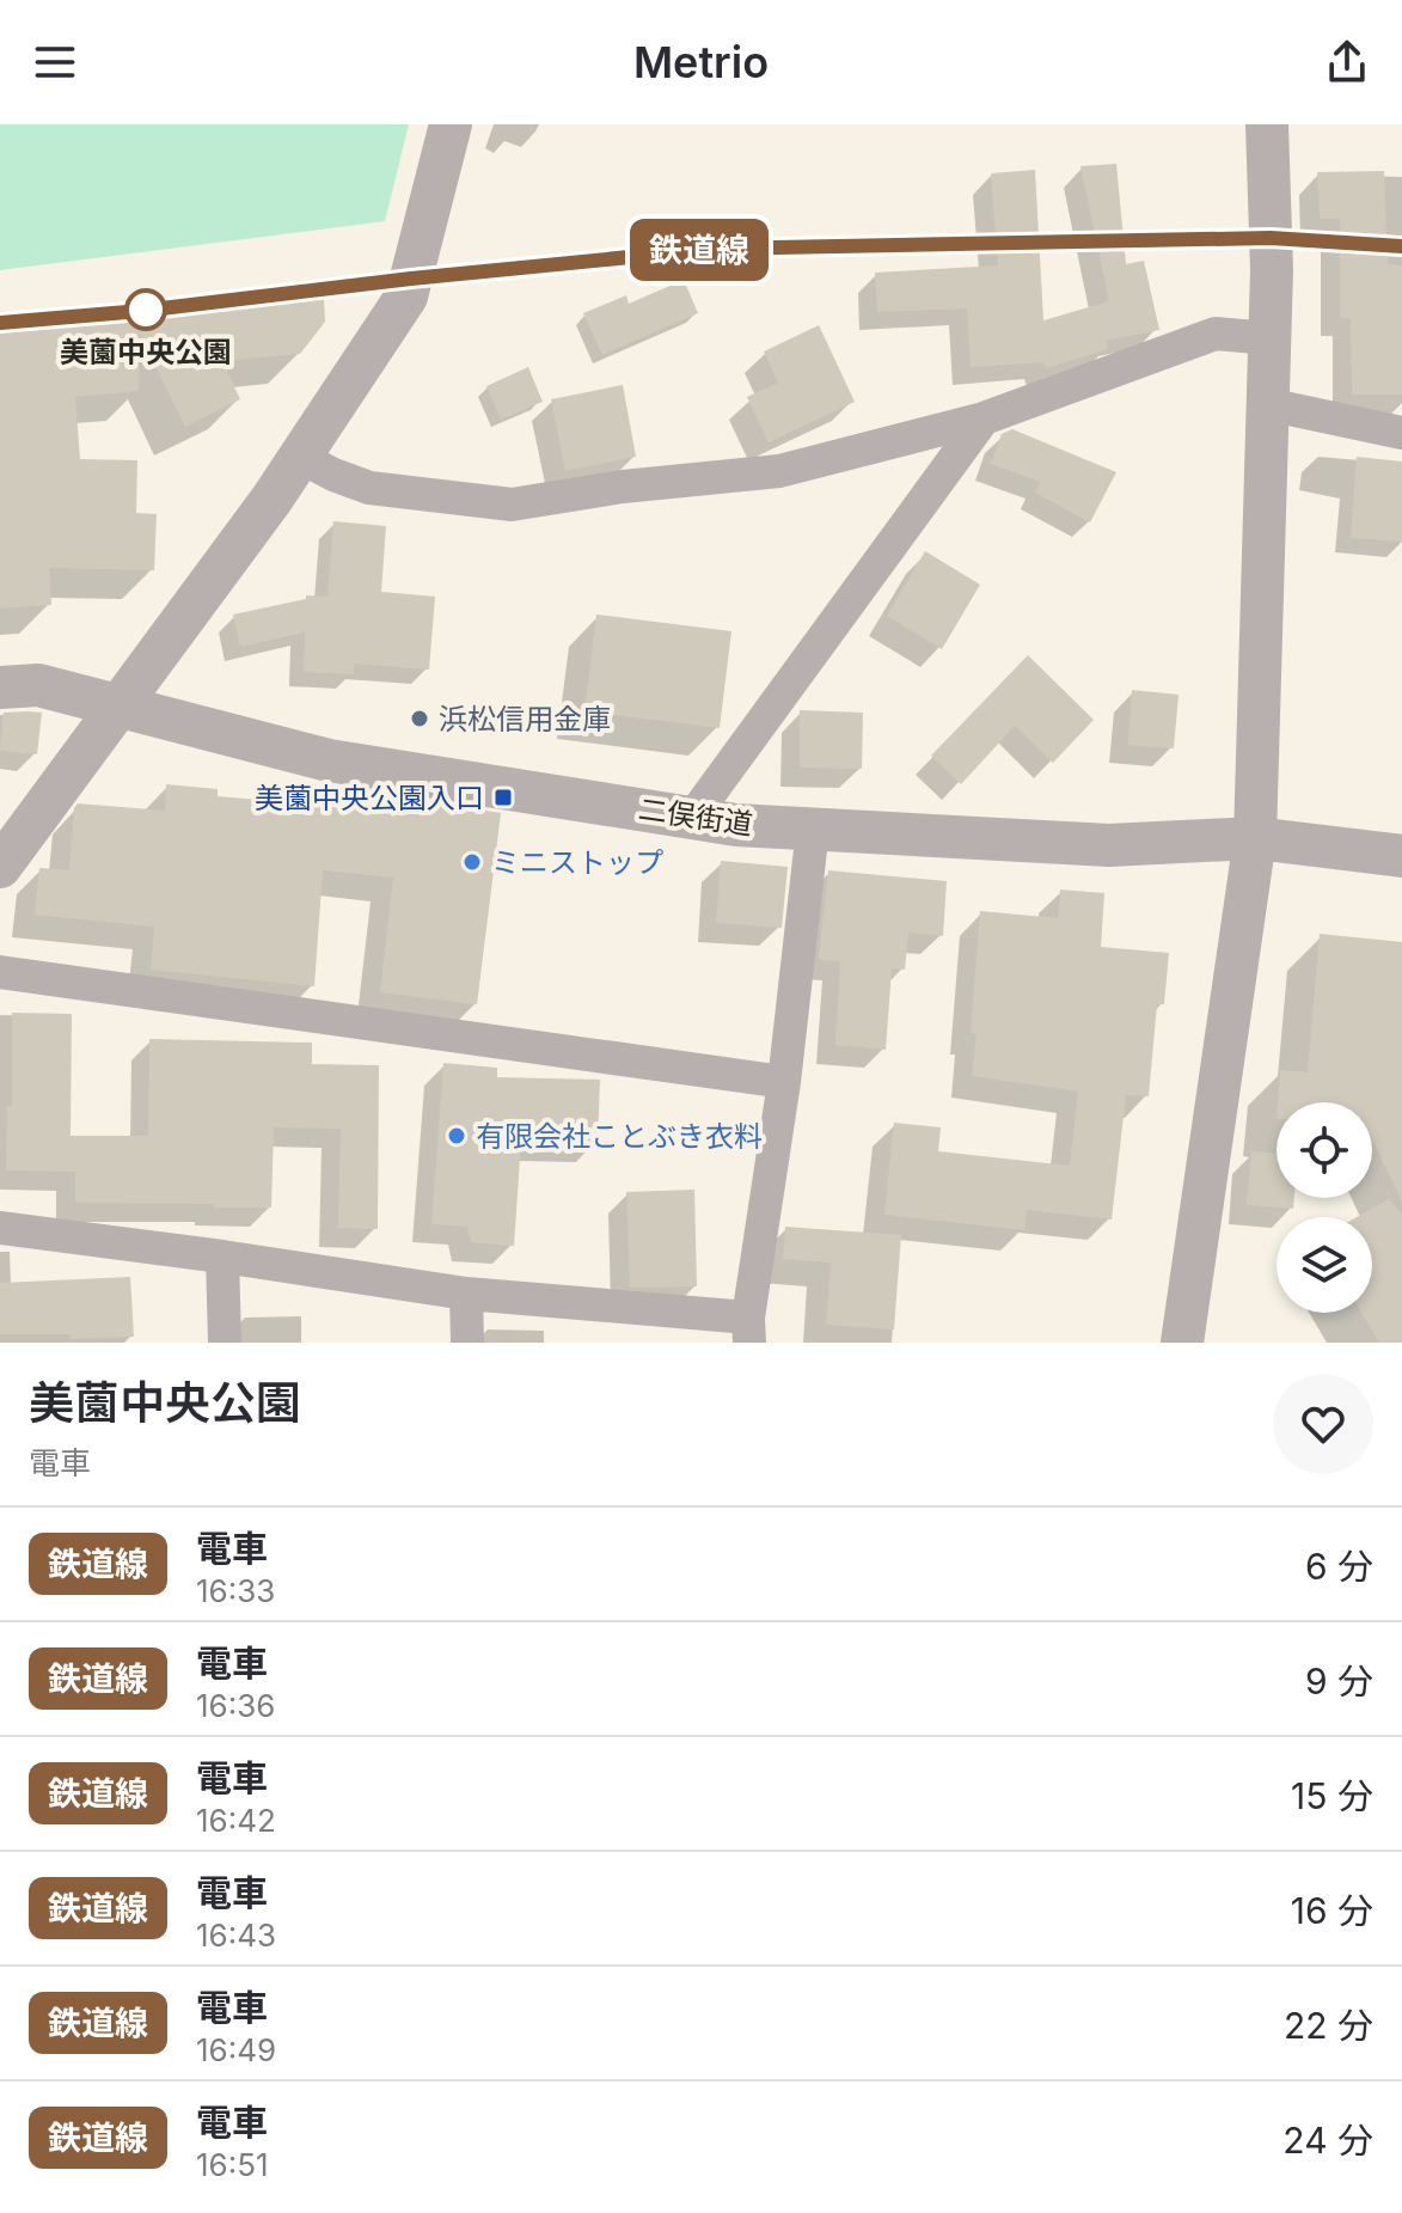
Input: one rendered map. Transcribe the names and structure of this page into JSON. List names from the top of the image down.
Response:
{
  "streets": {
    "street": ["二俣街道"]
  },
  "places": {
    "other": [
      "美薗中央公園",
      "浜松信用金庫",
      "ミニストップ",
      "有限会社ことぶき衣料"
    ],
    "transit": ["美薗中央公園入口"]
  },
  "page": {
    "header": "Metrio",
    "on_map": "鉄道線",
    "heading": ["美薗中央公園", "電車"],
    "list": [
      {
        "mark": "鉄道線",
        "name": "電車",
        "note": "16:33",
        "value": "6 分"
      },
      {
        "mark": "鉄道線",
        "name": "電車",
        "note": "16:36",
        "value": "9 分"
      },
      {
        "mark": "鉄道線",
        "name": "電車",
        "note": "16:42",
        "value": "15 分"
      },
      {
        "mark": "鉄道線",
        "name": "電車",
        "note": "16:43",
        "value": "16 分"
      },
      {
        "mark": "鉄道線",
        "name": "電車",
        "note": "16:49",
        "value": "22 分"
      },
      {
        "mark": "鉄道線",
        "name": "電車",
        "note": "16:51",
        "value": "24 分"
      }
    ]
  }
}
